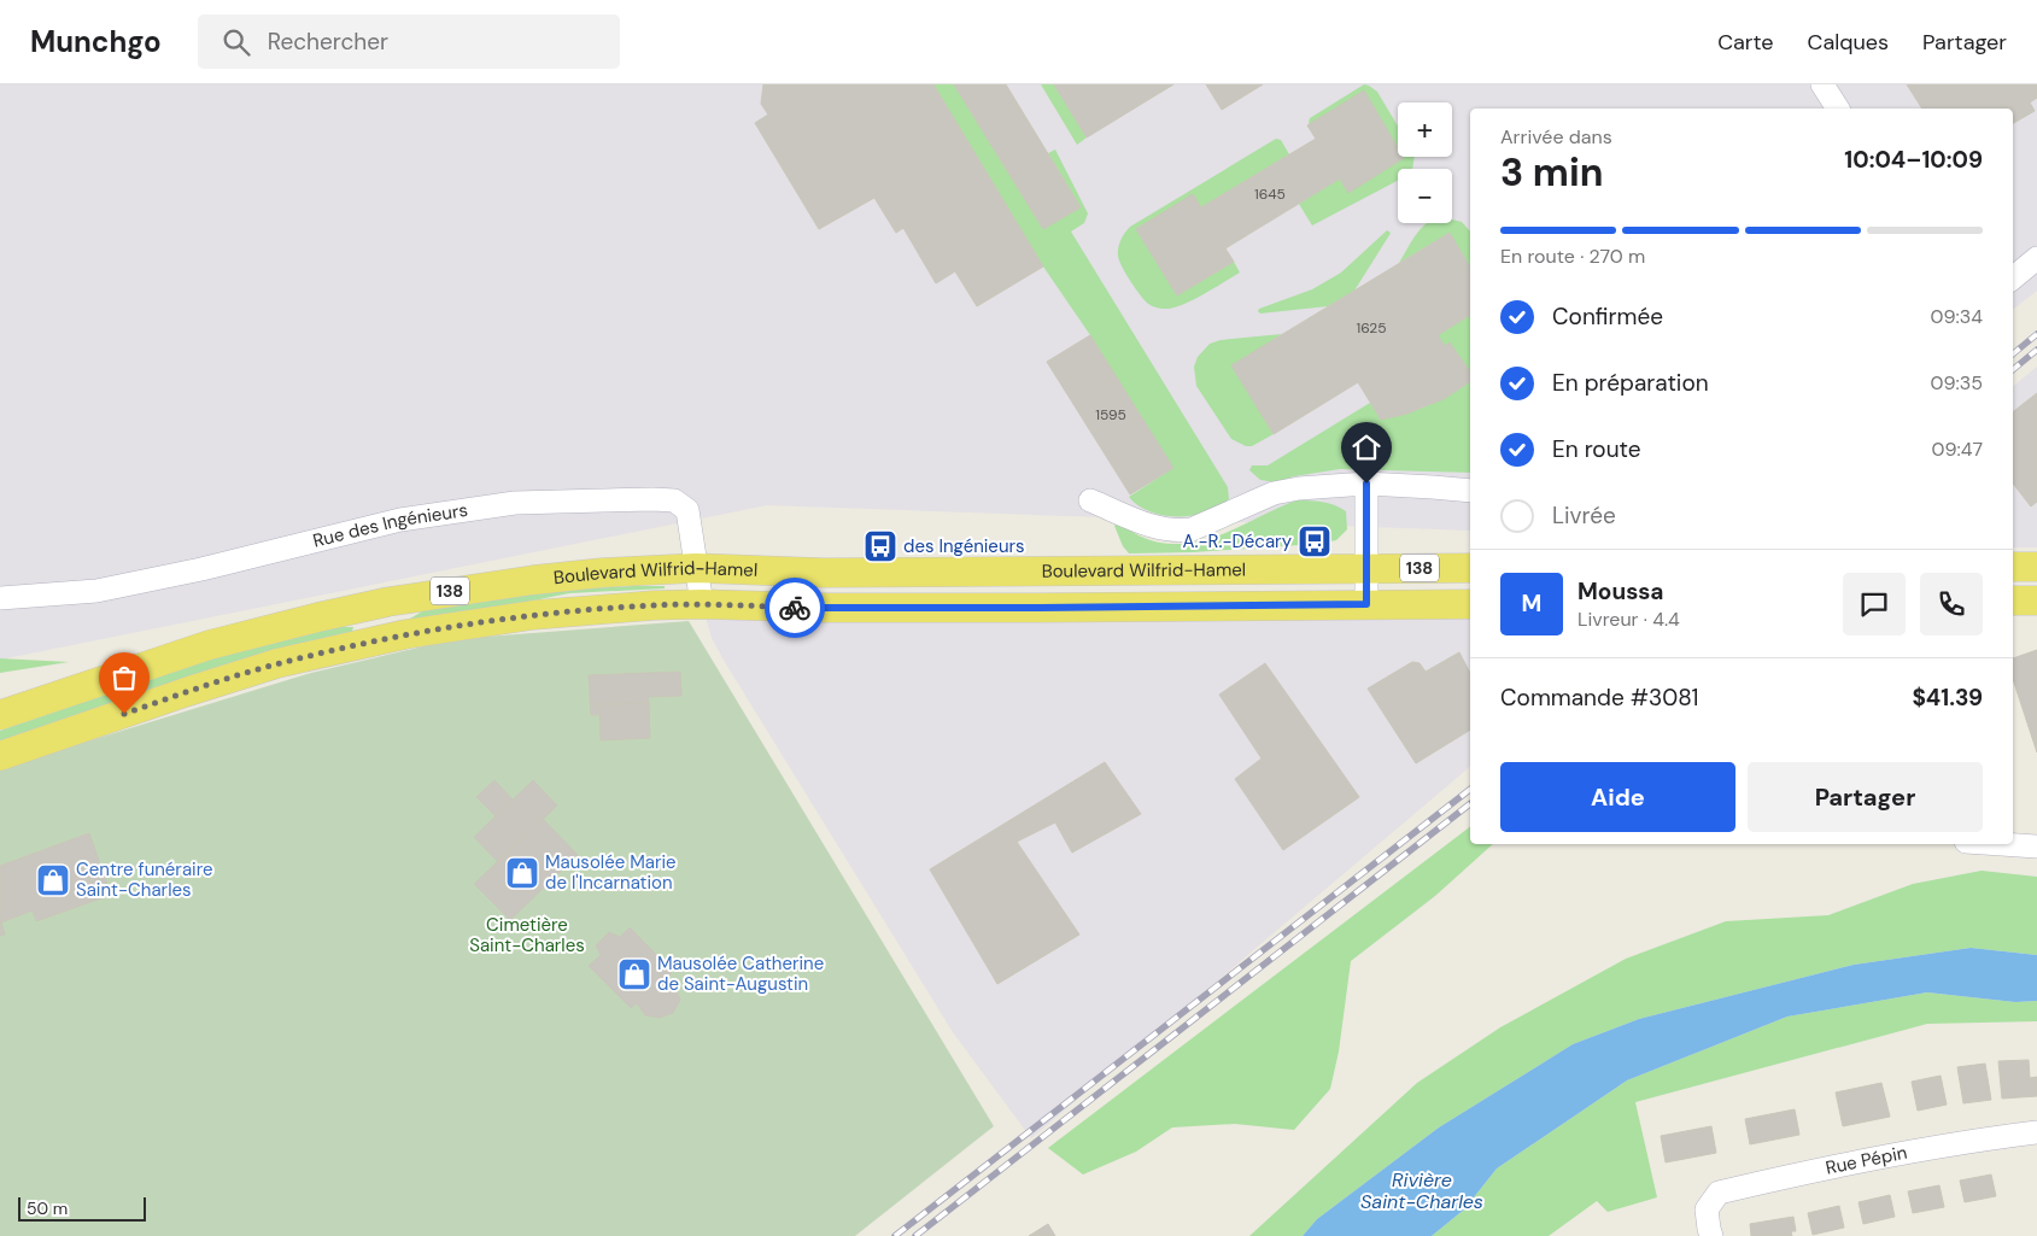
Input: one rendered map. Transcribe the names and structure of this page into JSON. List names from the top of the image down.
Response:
{
  "streets": {
    "main road": ["138", "Boulevard Wilfrid-Hamel"],
    "street": ["Rue des Ingénieurs", "Rue Pépin"]
  },
  "crossings": [
    ["Rue des Ingénieurs", "Boulevard Wilfrid-Hamel"]
  ],
  "water": ["Rivière Saint-Charles"],
  "parks": ["Cimetière Saint-Charles"],
  "places": {
    "bus stop": ["A.-R.-Décary", "des Ingénieurs"],
    "shop": ["Mausolée Marie de l'Incarnation", "Centre funéraire Saint-Charles", "Mausolée Catherine de Saint-Augustin"]
  },
  "house_numbers": ["1645", "1625", "1595"],
  "scale_bar": "50 m",
  "page": {
    "header": "Munchgo",
    "search": "Rechercher",
    "nav": ["Carte", "Calques", "Partager"],
    "map_buttons": ["+", "−"],
    "heading": ["3 min", "Arrivée dans", "10:04–10:09"],
    "panel": [
      "Moussa",
      "Livreur · 4.4",
      "Commande #3081",
      "$41.39"
    ],
    "bar": "En route · 270 m",
    "list": [
      ["Confirmée", "09:34"],
      ["En préparation", "09:35"],
      ["En route", "09:47"],
      "Livrée"
    ],
    "round": "M",
    "buttons": ["Aide", "Partager"],
    "scale": "50 m"
  }
}
